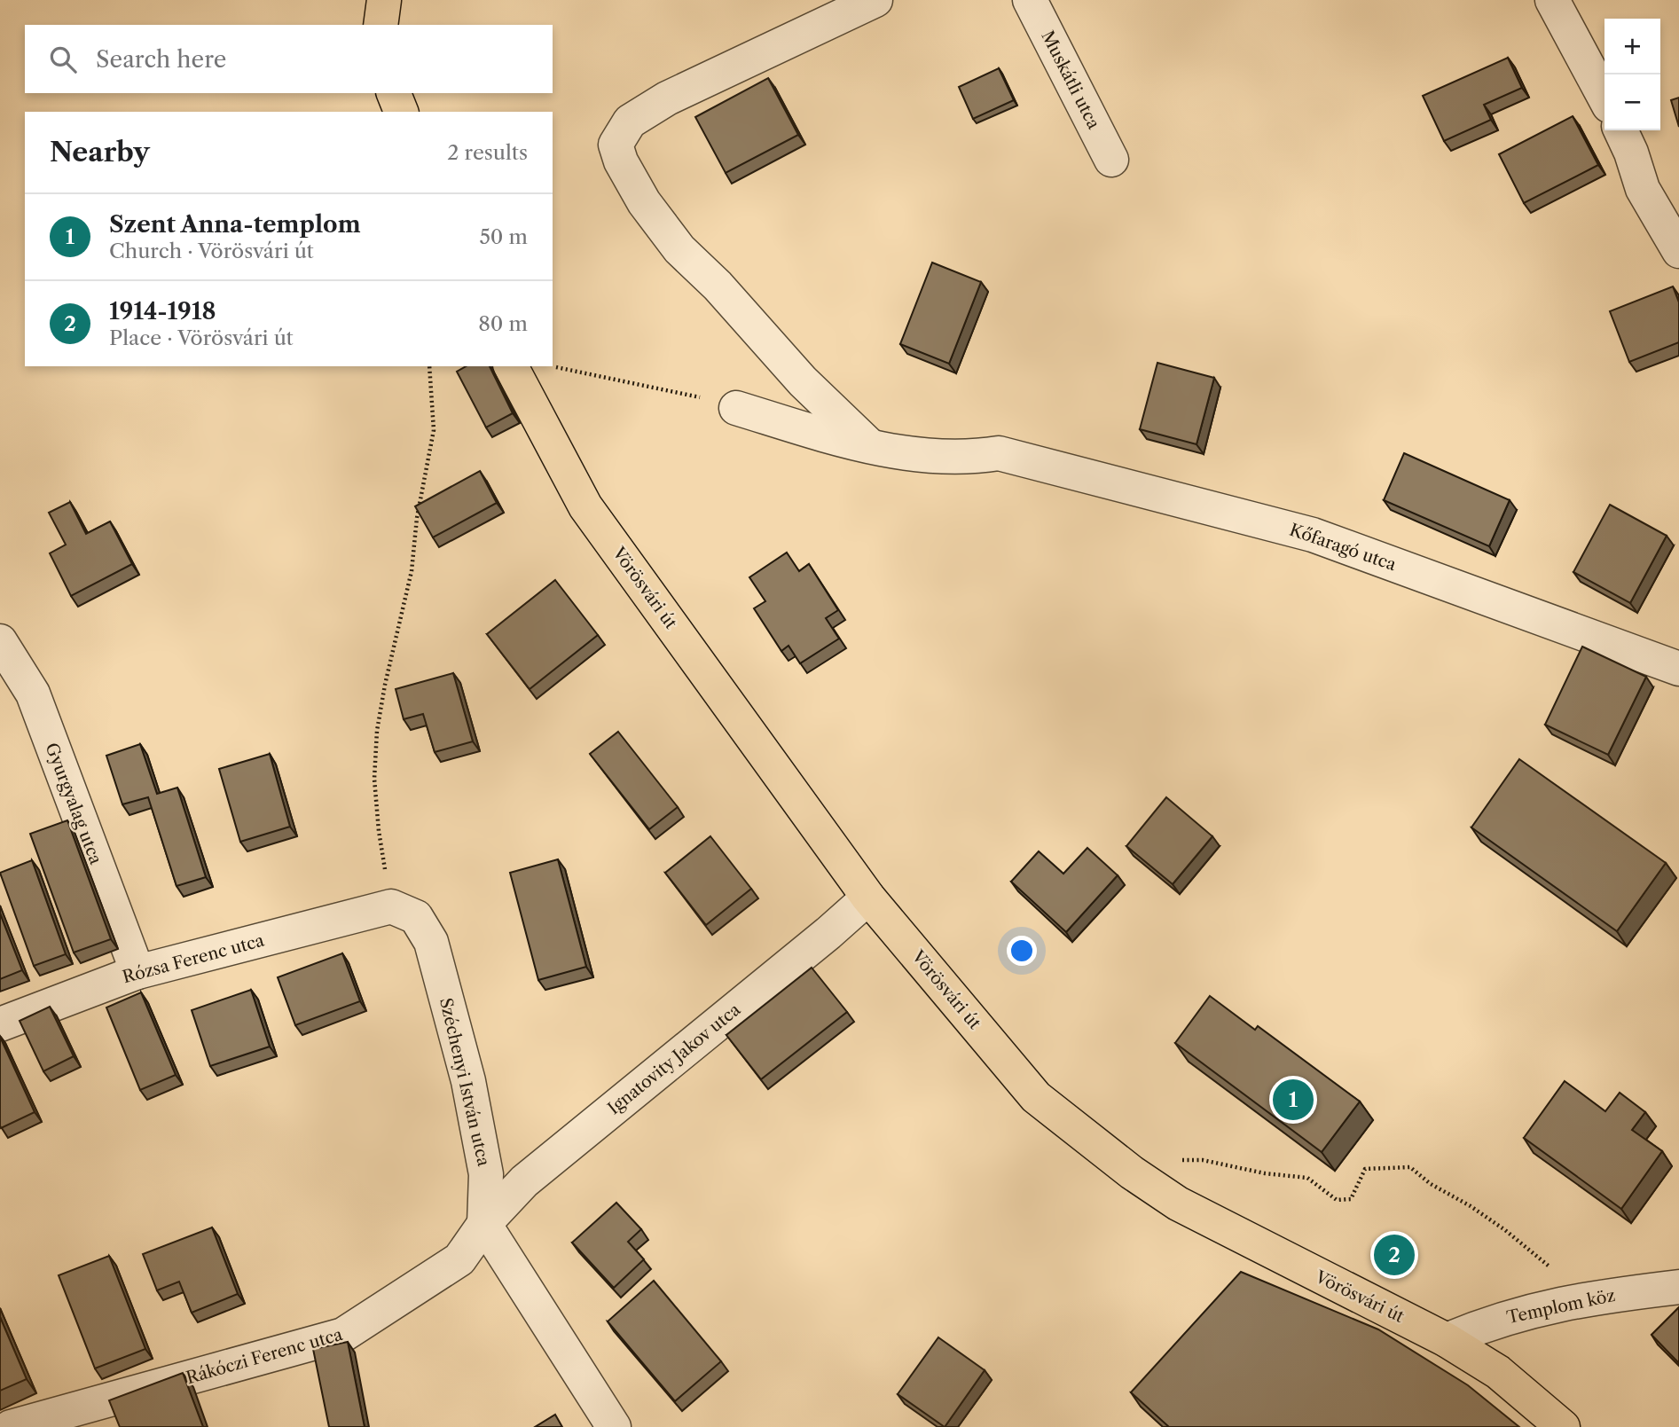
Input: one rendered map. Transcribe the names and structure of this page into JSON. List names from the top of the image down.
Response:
{
  "streets": {
    "main road": ["Vörösvári út"],
    "street": [
      "Muskátli utca",
      "Kőfaragó utca",
      "Gyurgyalag utca",
      "Rózsa Ferenc utca",
      "Ignatovity Jakov utca",
      "Széchenyi István utca",
      "Templom köz",
      "Rákóczi Ferenc utca"
    ]
  },
  "crossings": [
    ["Vörösvári út", "Ignatovity Jakov utca"],
    ["Vörösvári út", "Templom köz"],
    ["Gyurgyalag utca", "Rózsa Ferenc utca"],
    ["Rózsa Ferenc utca", "Széchenyi István utca"],
    ["Ignatovity Jakov utca", "Széchenyi István utca"],
    ["Ignatovity Jakov utca", "Rákóczi Ferenc utca"],
    ["Széchenyi István utca", "Rákóczi Ferenc utca"]
  ],
  "page": {
    "map_buttons": ["+", "−"],
    "search": "Search here",
    "heading": ["Nearby", "2 results"],
    "list": [
      {
        "mark": "1",
        "name": "Szent Anna-templom",
        "note": "Church · Vörösvári út",
        "value": "50 m"
      },
      {
        "mark": "2",
        "name": "1914-1918",
        "note": "Place · Vörösvári út",
        "value": "80 m"
      }
    ],
    "pins": ["1", "2"]
  }
}
